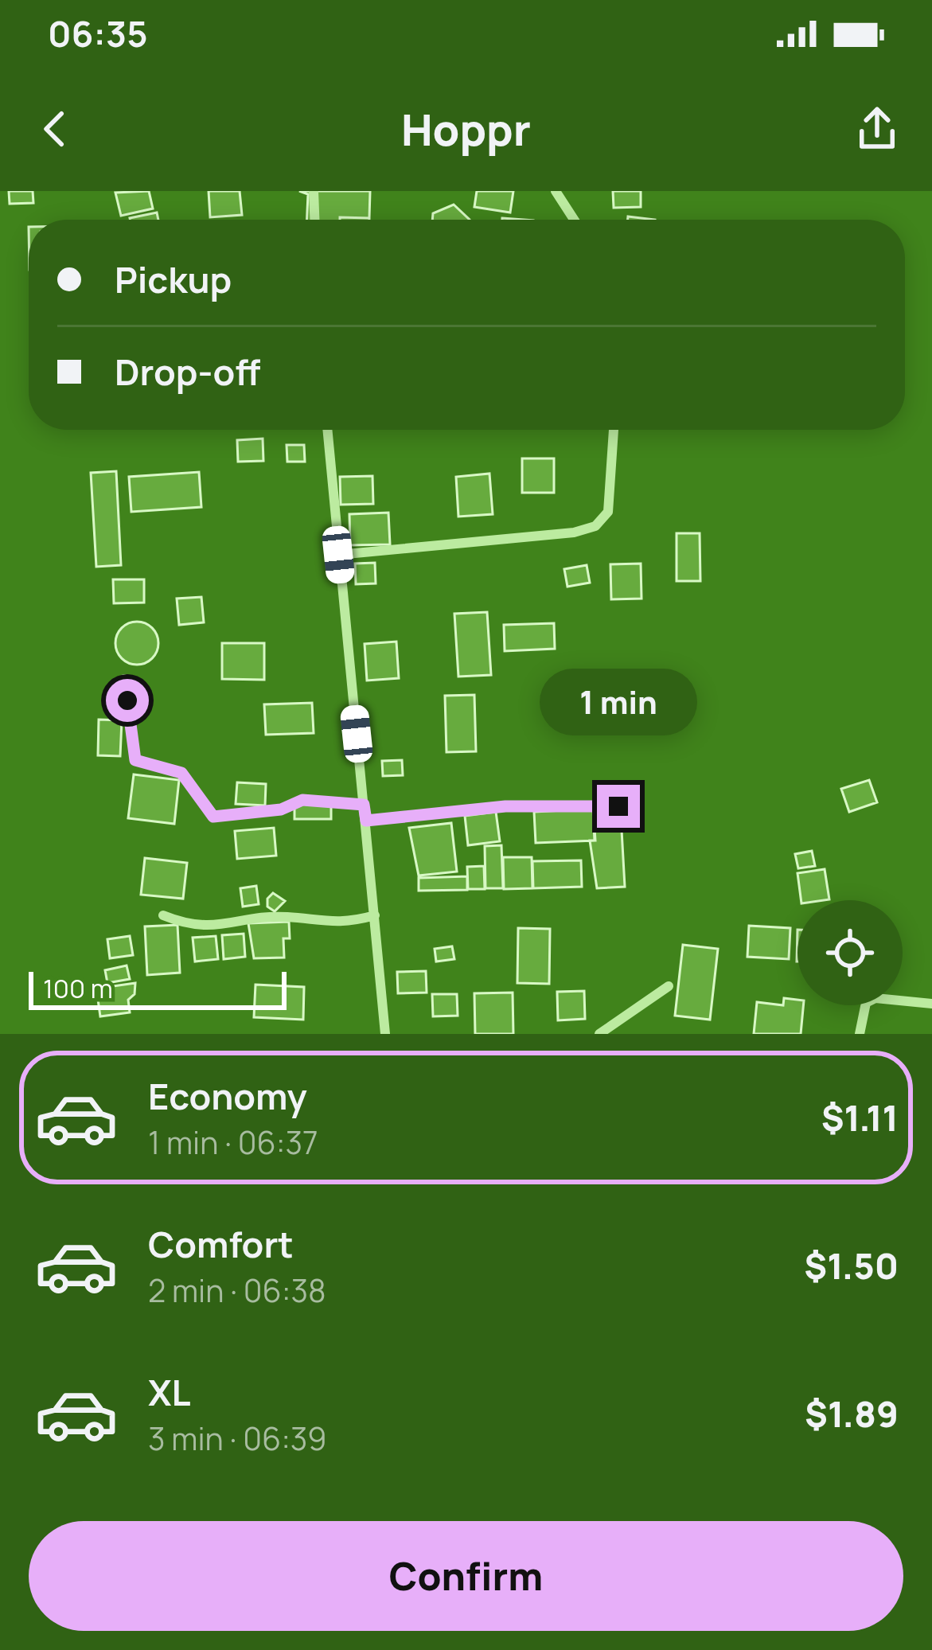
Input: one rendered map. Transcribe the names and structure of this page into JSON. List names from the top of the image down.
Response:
{
  "scale_bar": "100 m",
  "page": {
    "status": "06:35",
    "header": "Hoppr",
    "banner": ["Pickup", "Drop-off"],
    "bubble": "1 min",
    "scale": "100 m",
    "list": [
      {
        "name": "Economy",
        "note": "1 min · 06:37",
        "value": "$1.11"
      },
      {
        "name": "Comfort",
        "note": "2 min · 06:38",
        "value": "$1.50"
      },
      {
        "name": "XL",
        "note": "3 min · 06:39",
        "value": "$1.89"
      }
    ],
    "buttons": "Confirm"
  }
}
